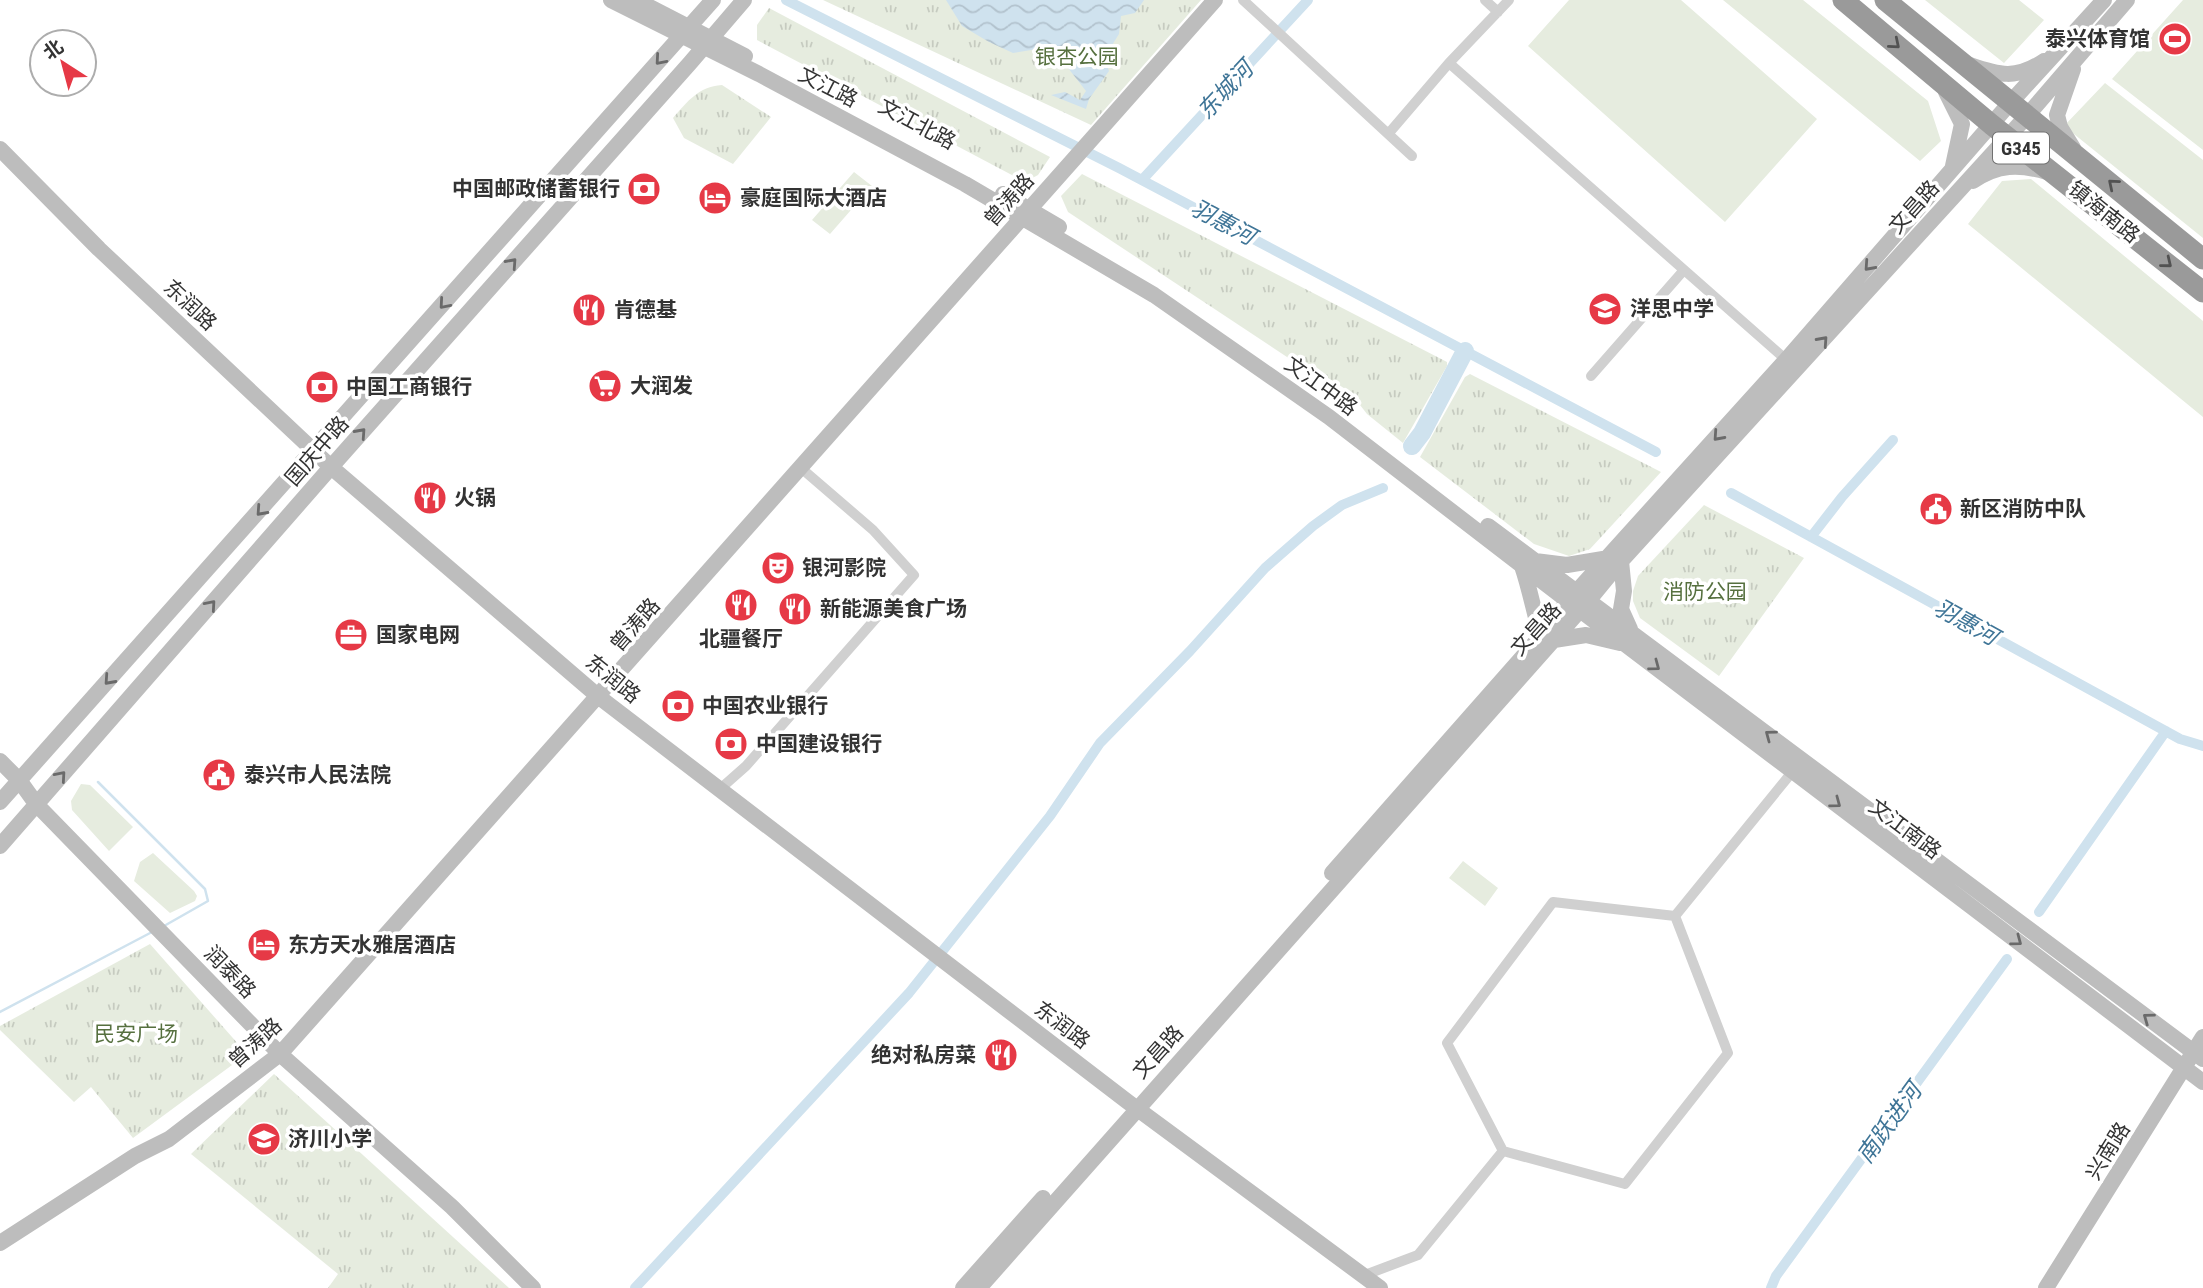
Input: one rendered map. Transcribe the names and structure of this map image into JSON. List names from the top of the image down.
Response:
{
  "streets": {
    "highway": ["G345", "镇海南路"],
    "main road": [
      "文江路",
      "曾涛路",
      "文昌路",
      "东润路",
      "文江中路",
      "国庆中路",
      "文江南路",
      "润泰路",
      "兴南路"
    ]
  },
  "crossings": [
    ["文江路", "曾涛路"],
    ["文江路", "文江中路"],
    ["文江路", "国庆中路"],
    ["曾涛路", "东润路"],
    ["曾涛路", "文江中路"],
    ["曾涛路", "润泰路"],
    ["文昌路", "镇海南路"],
    ["文昌路", "东润路"],
    ["文昌路", "文江中路"],
    ["文昌路", "文江南路"],
    ["东润路", "国庆中路"],
    ["文江中路", "文江南路"],
    ["国庆中路", "润泰路"],
    ["文江南路", "兴南路"]
  ],
  "water": ["东城河", "羽惠河", "南跃进河"],
  "parks": ["银杏公园", "消防公园", "民安广场"],
  "places": {
    "sports": ["泰兴体育馆"],
    "bank": [
      "中国邮政储蓄银行",
      "中国工商银行",
      "中国农业银行",
      "中国建设银行"
    ],
    "hotel": ["豪庭国际大酒店", "东方天水雅居酒店"],
    "school or university": ["洋思中学", "济川小学"],
    "restaurant": [
      "肯德基",
      "火锅",
      "北疆餐厅",
      "新能源美食广场",
      "绝对私房菜"
    ],
    "supermarket": ["大润发"],
    "public building": ["新区消防中队", "泰兴市人民法院"],
    "theatre": ["银河影院"],
    "office": ["国家电网"]
  },
  "north": "top left"
}
